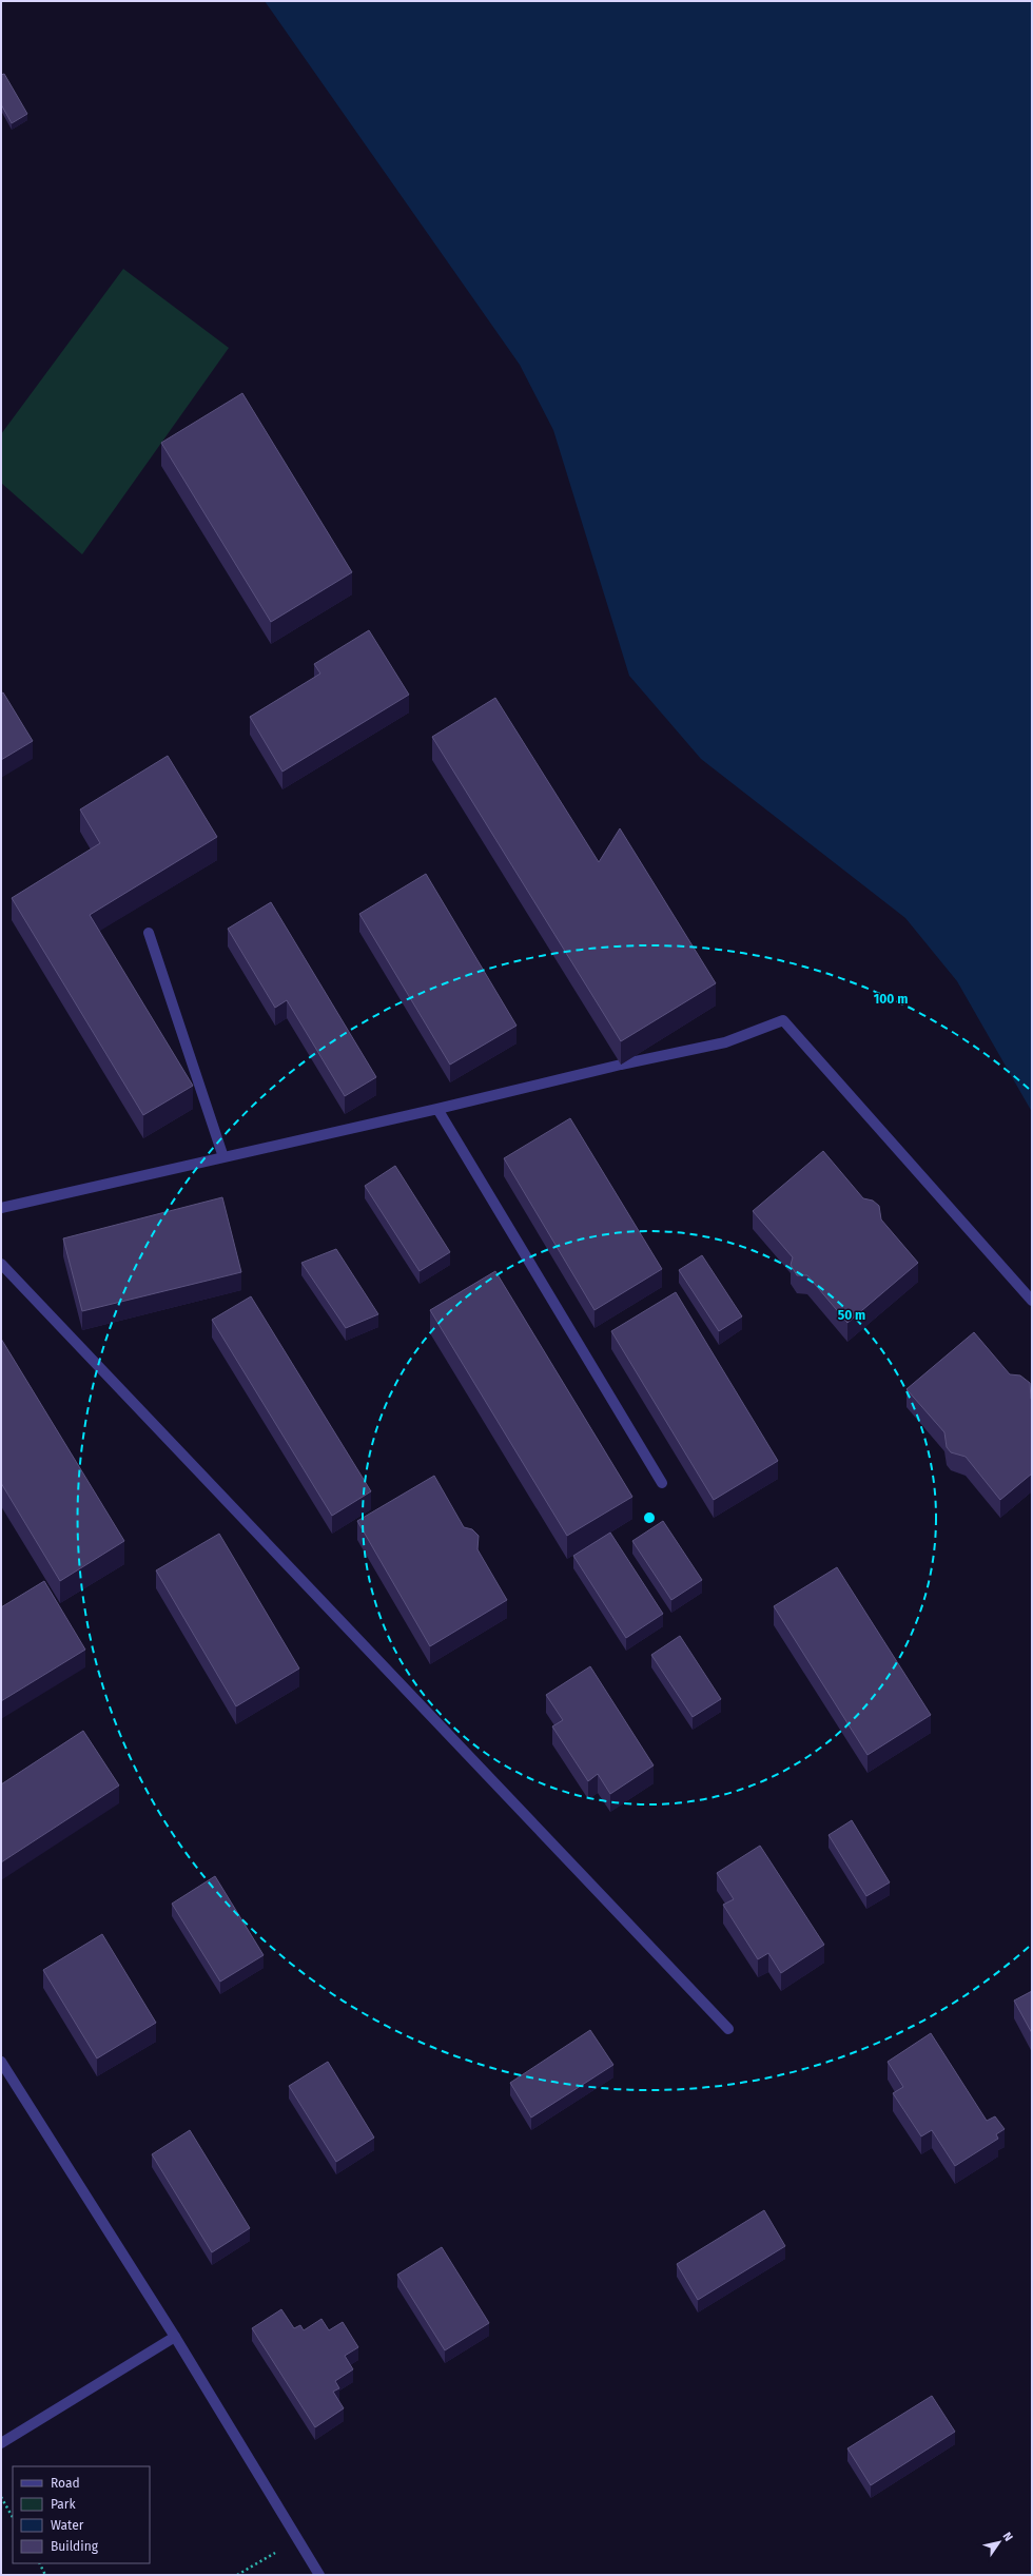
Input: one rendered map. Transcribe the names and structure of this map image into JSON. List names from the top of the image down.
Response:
{
  "legend": [
    "Road",
    "Park",
    "Water",
    "Building"
  ],
  "north": "top right",
  "rings": ["100 m", "50 m"]
}
